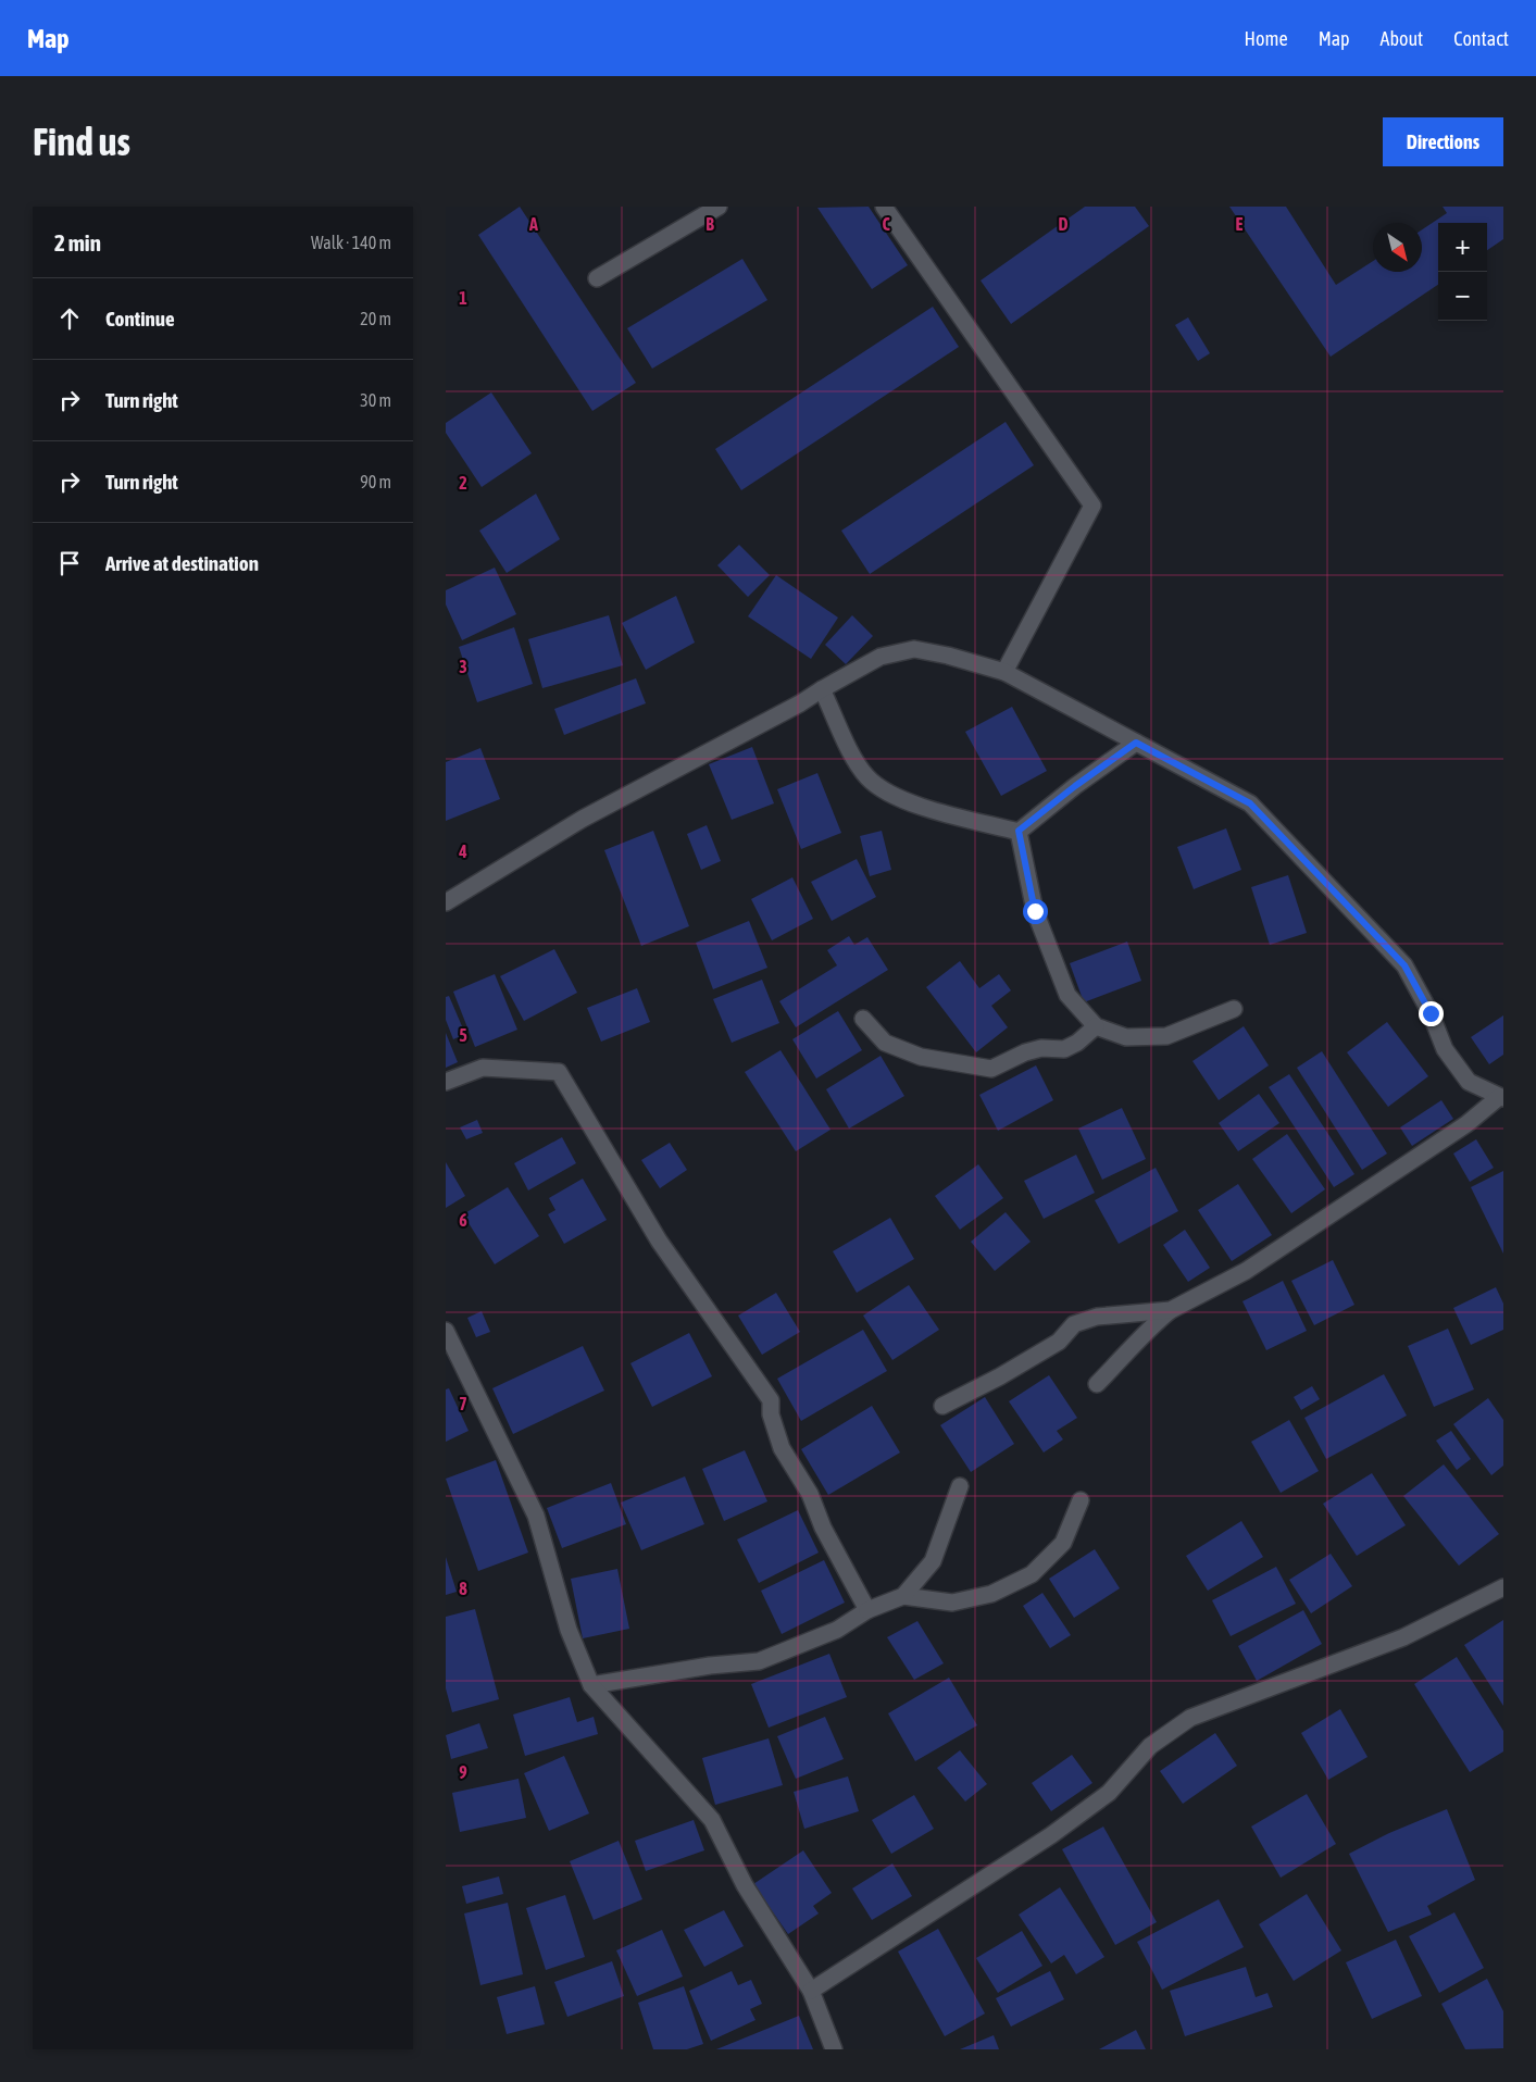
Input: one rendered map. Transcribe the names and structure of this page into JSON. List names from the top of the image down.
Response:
{
  "north": "bottom right",
  "page": {
    "header": "Map",
    "nav": [
      "Home",
      "Map",
      "About",
      "Contact"
    ],
    "buttons": "Directions",
    "title": "Find us",
    "heading": ["2 min", "Walk · 140 m"],
    "map_buttons": ["+", "−"],
    "list": [
      ["Continue", "20 m"],
      ["Turn right", "30 m"],
      ["Turn right", "90 m"],
      "Arrive at destination"
    ]
  },
  "grid": {
    "columns": [
      "A",
      "B",
      "C",
      "D",
      "E"
    ],
    "rows": [
      "1",
      "2",
      "3",
      "4",
      "5",
      "6",
      "7",
      "8",
      "9"
    ]
  }
}
